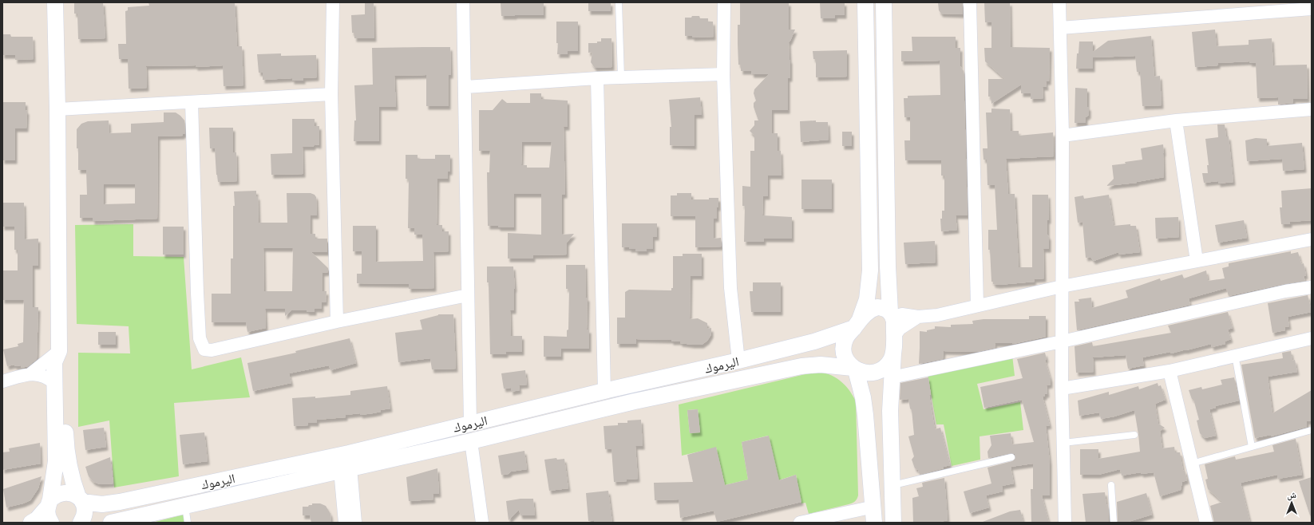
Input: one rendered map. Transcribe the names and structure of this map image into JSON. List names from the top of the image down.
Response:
{
  "streets": {
    "street": ["اليرموك"]
  },
  "north": "top"
}
